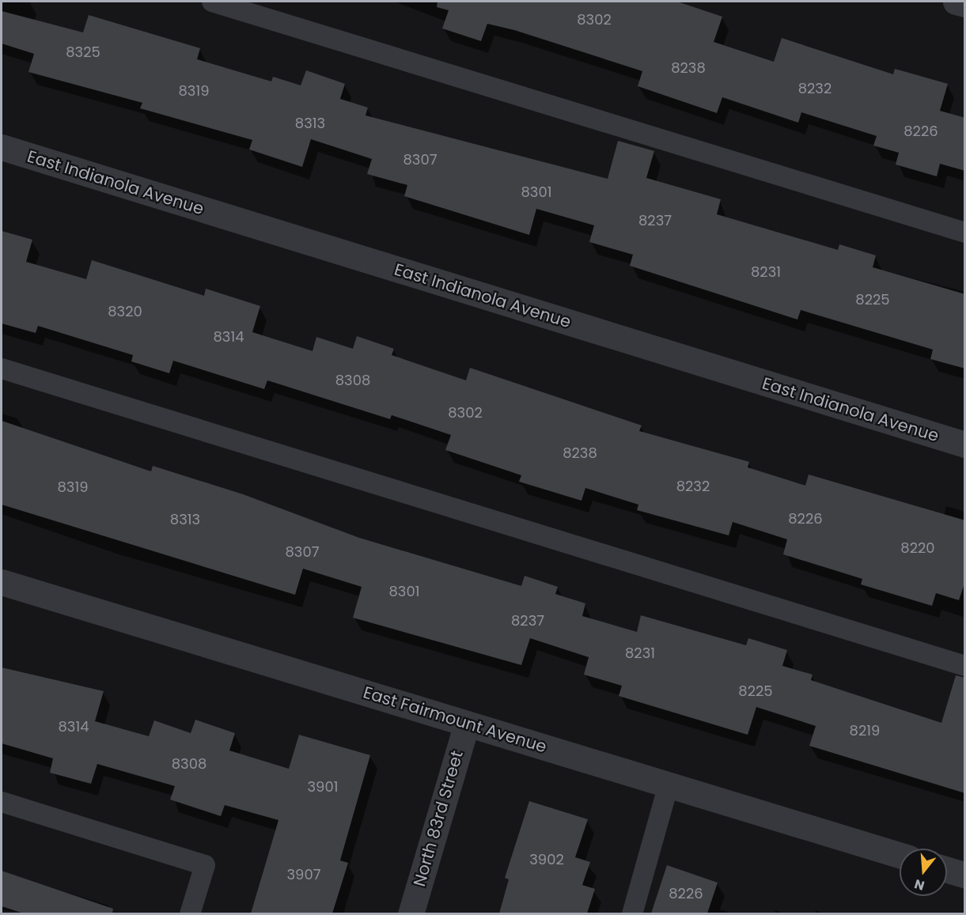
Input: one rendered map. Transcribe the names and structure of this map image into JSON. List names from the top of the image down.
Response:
{
  "streets": {
    "street": ["East Indianola Avenue", "East Fairmount Avenue", "North 83rd Street"]
  },
  "crossings": [
    ["East Fairmount Avenue", "North 83rd Street"]
  ],
  "house_numbers": [
    "8302",
    "8325",
    "8238",
    "8232",
    "8319",
    "8313",
    "8226",
    "8307",
    "8301",
    "8237",
    "8231",
    "8225",
    "8320",
    "8314",
    "8308",
    "8302",
    "8238",
    "8232",
    "8319",
    "8226",
    "8313",
    "8220",
    "8307",
    "8301",
    "8237",
    "8231",
    "8225",
    "8314",
    "8219",
    "8308",
    "3901",
    "3902",
    "3907",
    "8226"
  ],
  "north": "bottom"
}
